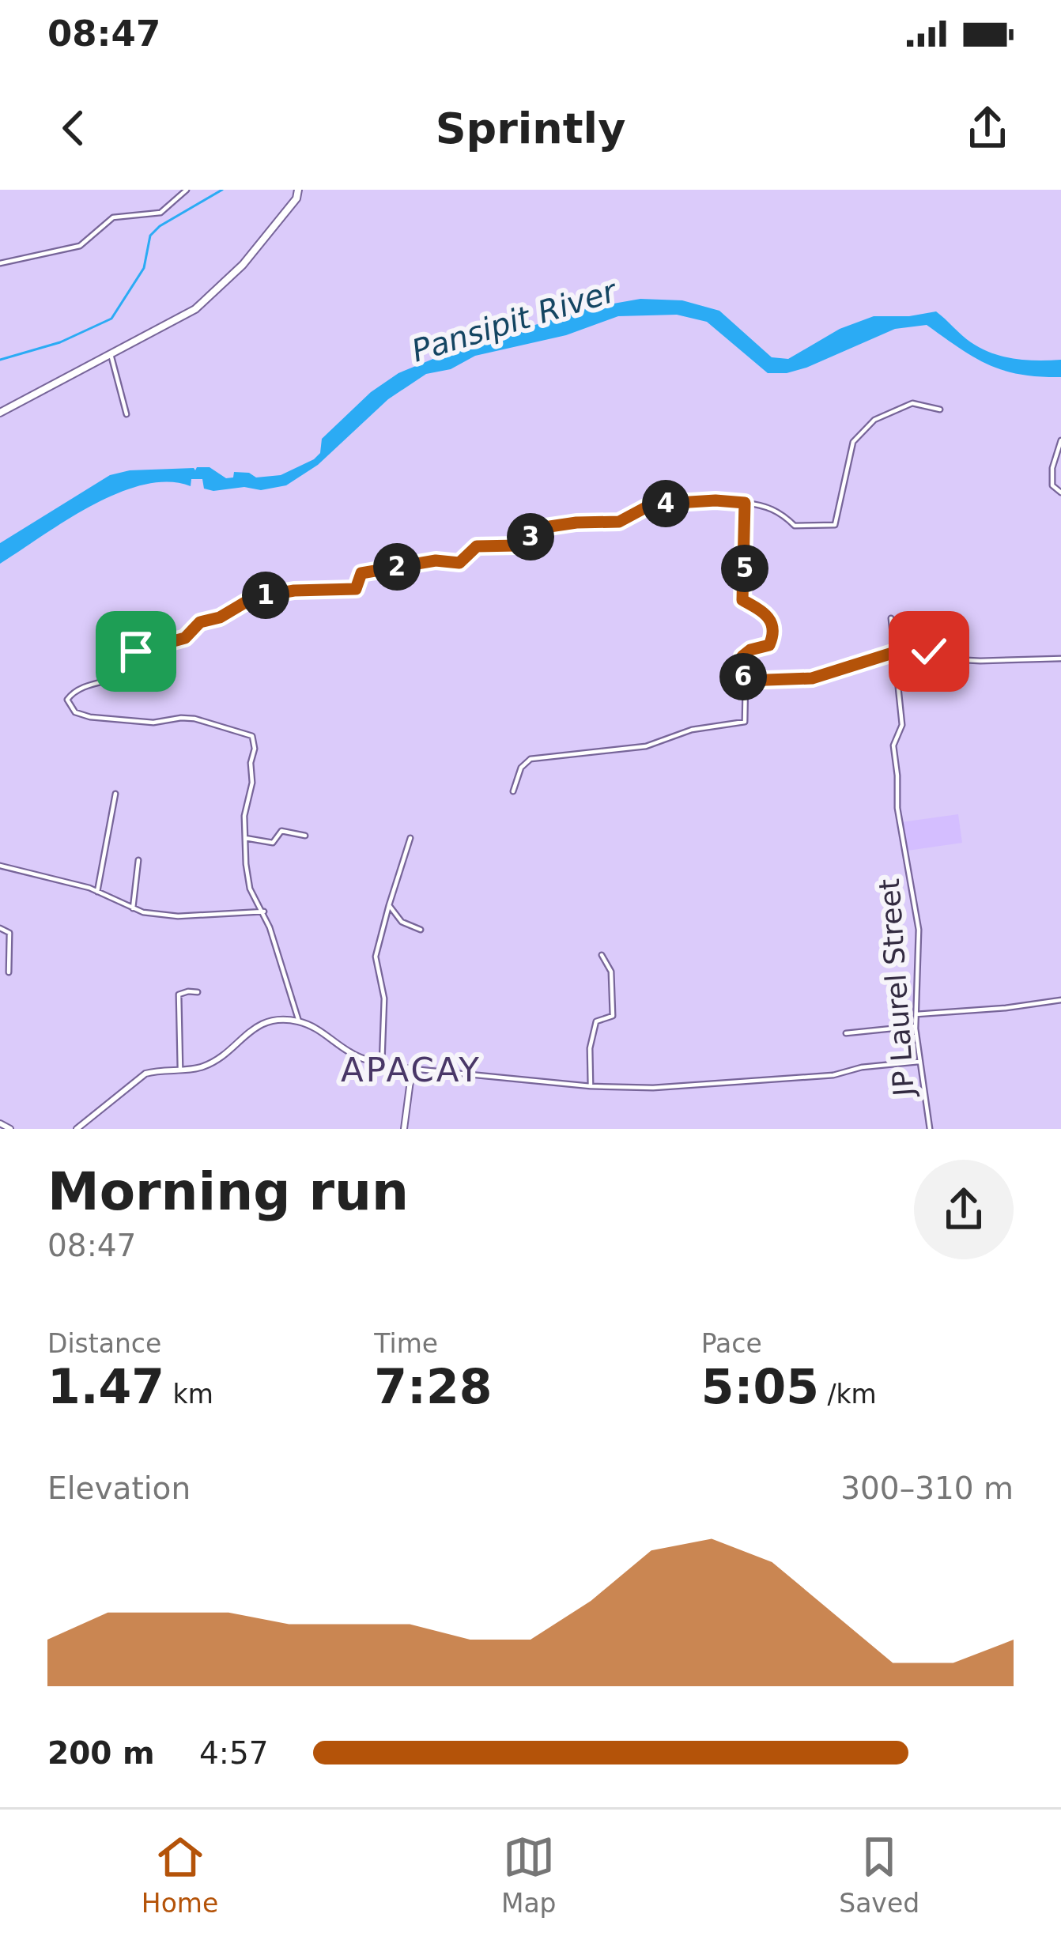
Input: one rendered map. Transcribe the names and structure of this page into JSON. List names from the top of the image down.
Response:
{
  "streets": {
    "street": ["JP Laurel Street"]
  },
  "districts": ["APACAY"],
  "water": ["Pansipit River"],
  "page": {
    "status": "08:47",
    "header": "Sprintly",
    "pins": [
      "4",
      "3",
      "2",
      "5",
      "1",
      "6"
    ],
    "heading": ["Morning run", "08:47"],
    "stats": [
      ["Distance", "1.47 km"],
      ["Time", "7:28"],
      ["Pace", "5:05 /km"]
    ],
    "chart": ["Elevation", "300–310 m"],
    "list": [
      {
        "name": "200 m",
        "note": "4:57"
      }
    ],
    "tabs": ["Home", "Map", "Saved"]
  }
}
